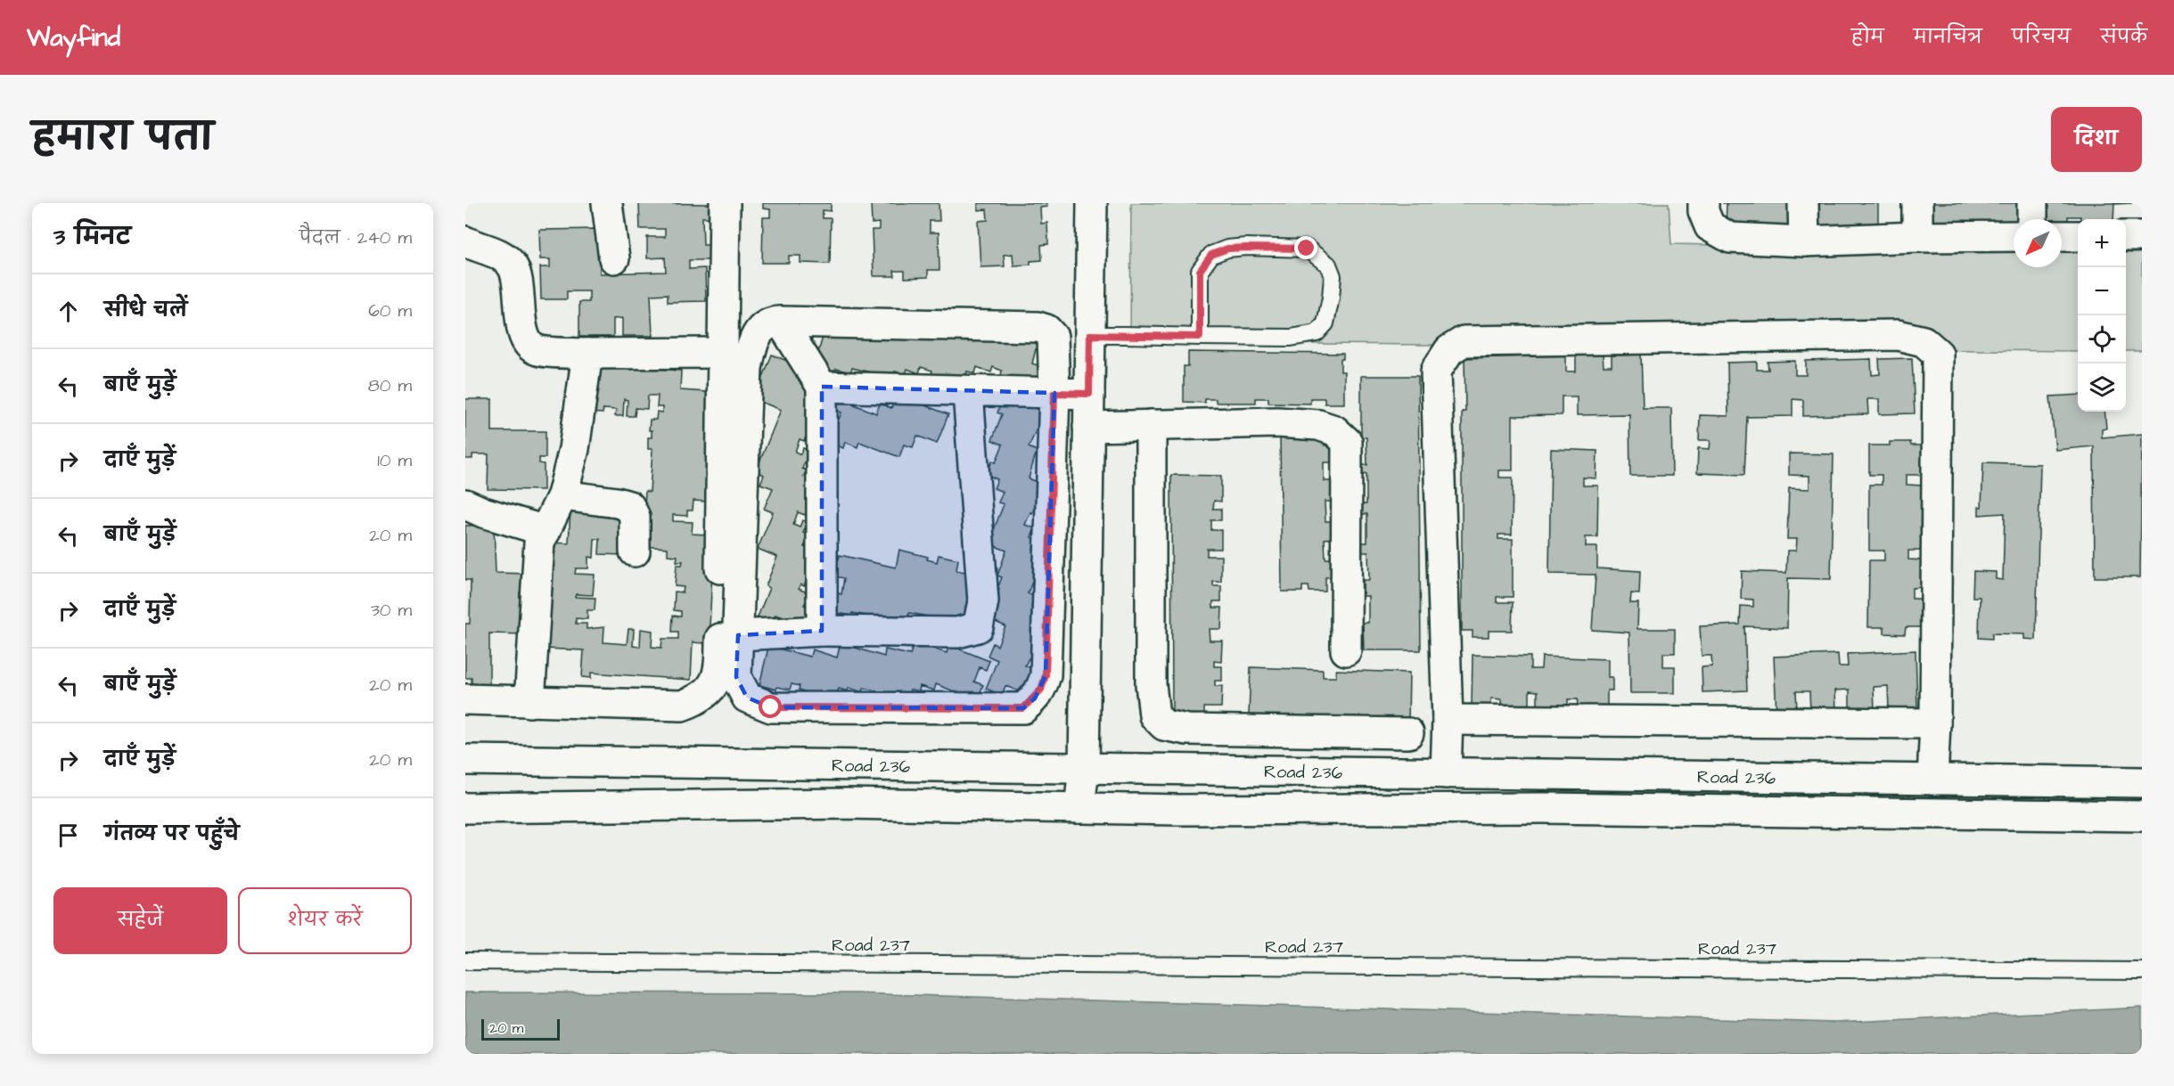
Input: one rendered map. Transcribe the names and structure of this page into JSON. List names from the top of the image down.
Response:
{
  "streets": {
    "street": ["Road 236"],
    "lane": ["Road 237"]
  },
  "scale_bar": "20 m",
  "north": "bottom left",
  "page": {
    "header": "Wayfind",
    "nav": [
      "होम",
      "मानचित्र",
      "परिचय",
      "संपर्क"
    ],
    "title": "हमारा पता",
    "buttons": [
      "दिशा",
      ["सहेजें", "शेयर करें"]
    ],
    "heading": ["3 मिनट", "पैदल · 240 m"],
    "map_buttons": ["+", "−"],
    "list": [
      ["सीधे चलें", "60 m"],
      ["बाएँ मुड़ें", "80 m"],
      ["दाएँ मुड़ें", "10 m"],
      ["बाएँ मुड़ें", "20 m"],
      ["दाएँ मुड़ें", "30 m"],
      ["बाएँ मुड़ें", "20 m"],
      ["दाएँ मुड़ें", "20 m"],
      "गंतव्य पर पहुँचे"
    ],
    "scale": "20 m"
  }
}
